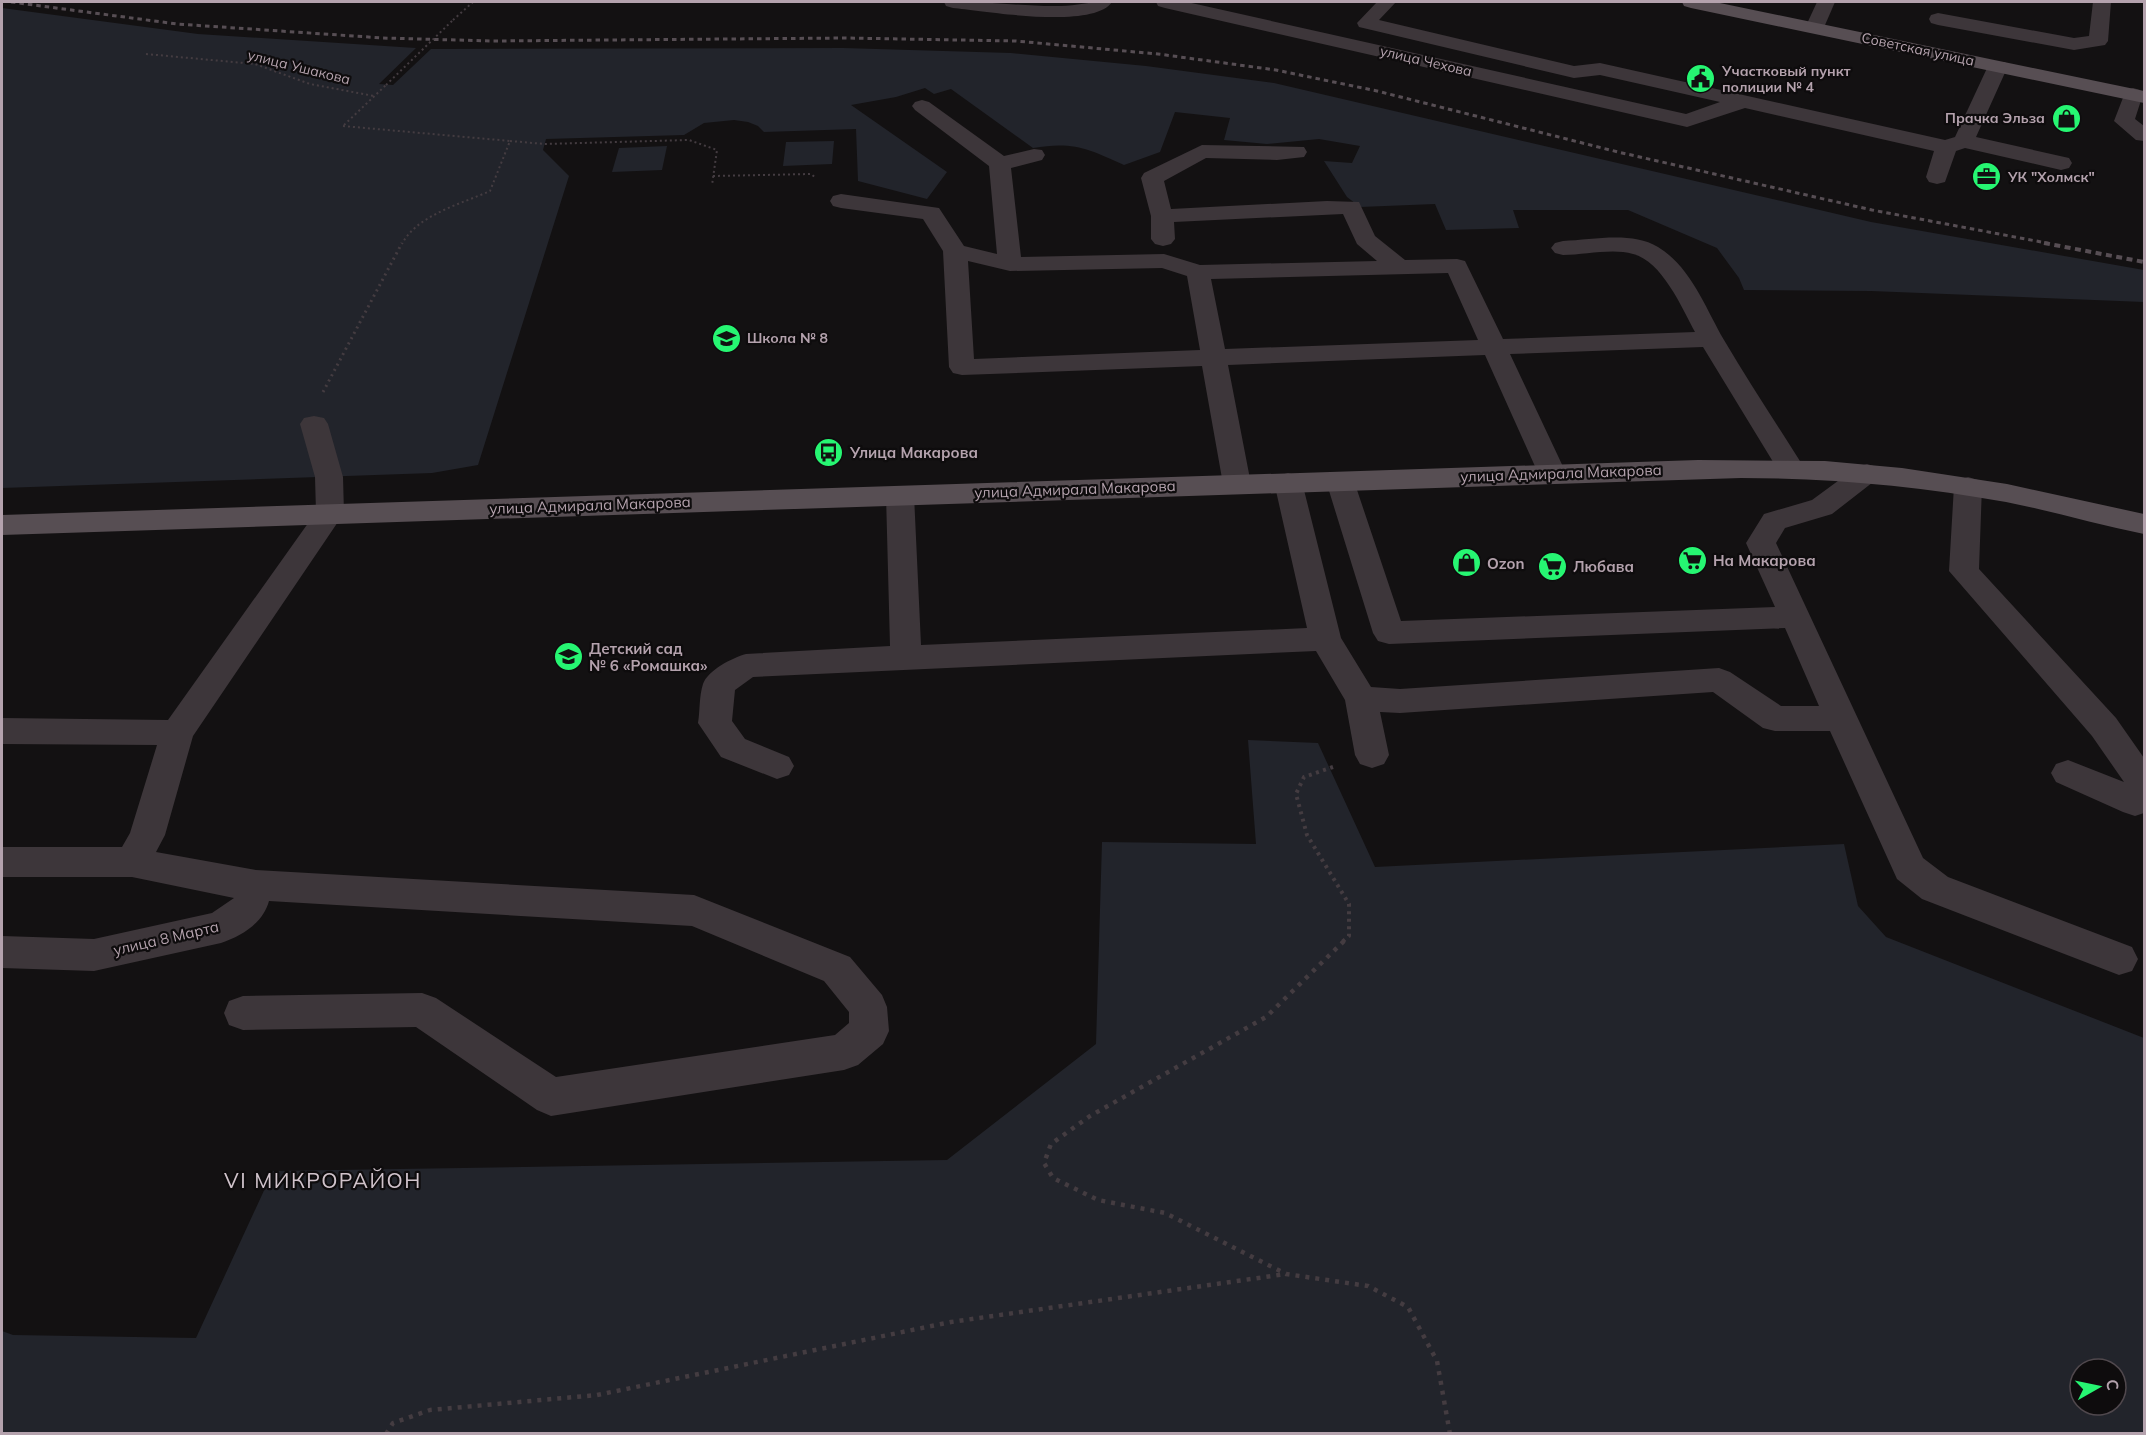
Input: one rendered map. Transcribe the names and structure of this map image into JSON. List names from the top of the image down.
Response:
{
  "streets": {
    "main road": ["Советская улица", "улица Адмирала Макарова"],
    "street": ["улица Чехова", "улица 8 Марта"],
    "path": ["улица Ушакова"]
  },
  "districts": ["VI МИКРОРАЙОН"],
  "places": {
    "public building": ["Участковый пункт полиции № 4"],
    "shop": ["Прачка Эльза", "Ozon"],
    "office": ["УК \"Холмск\""],
    "school or university": ["Школа № 8", "Детский сад № 6 «Ромашка»"],
    "bus stop": ["Улица Макарова"],
    "supermarket": ["На Макарова", "Любава"]
  },
  "north": "right"
}
